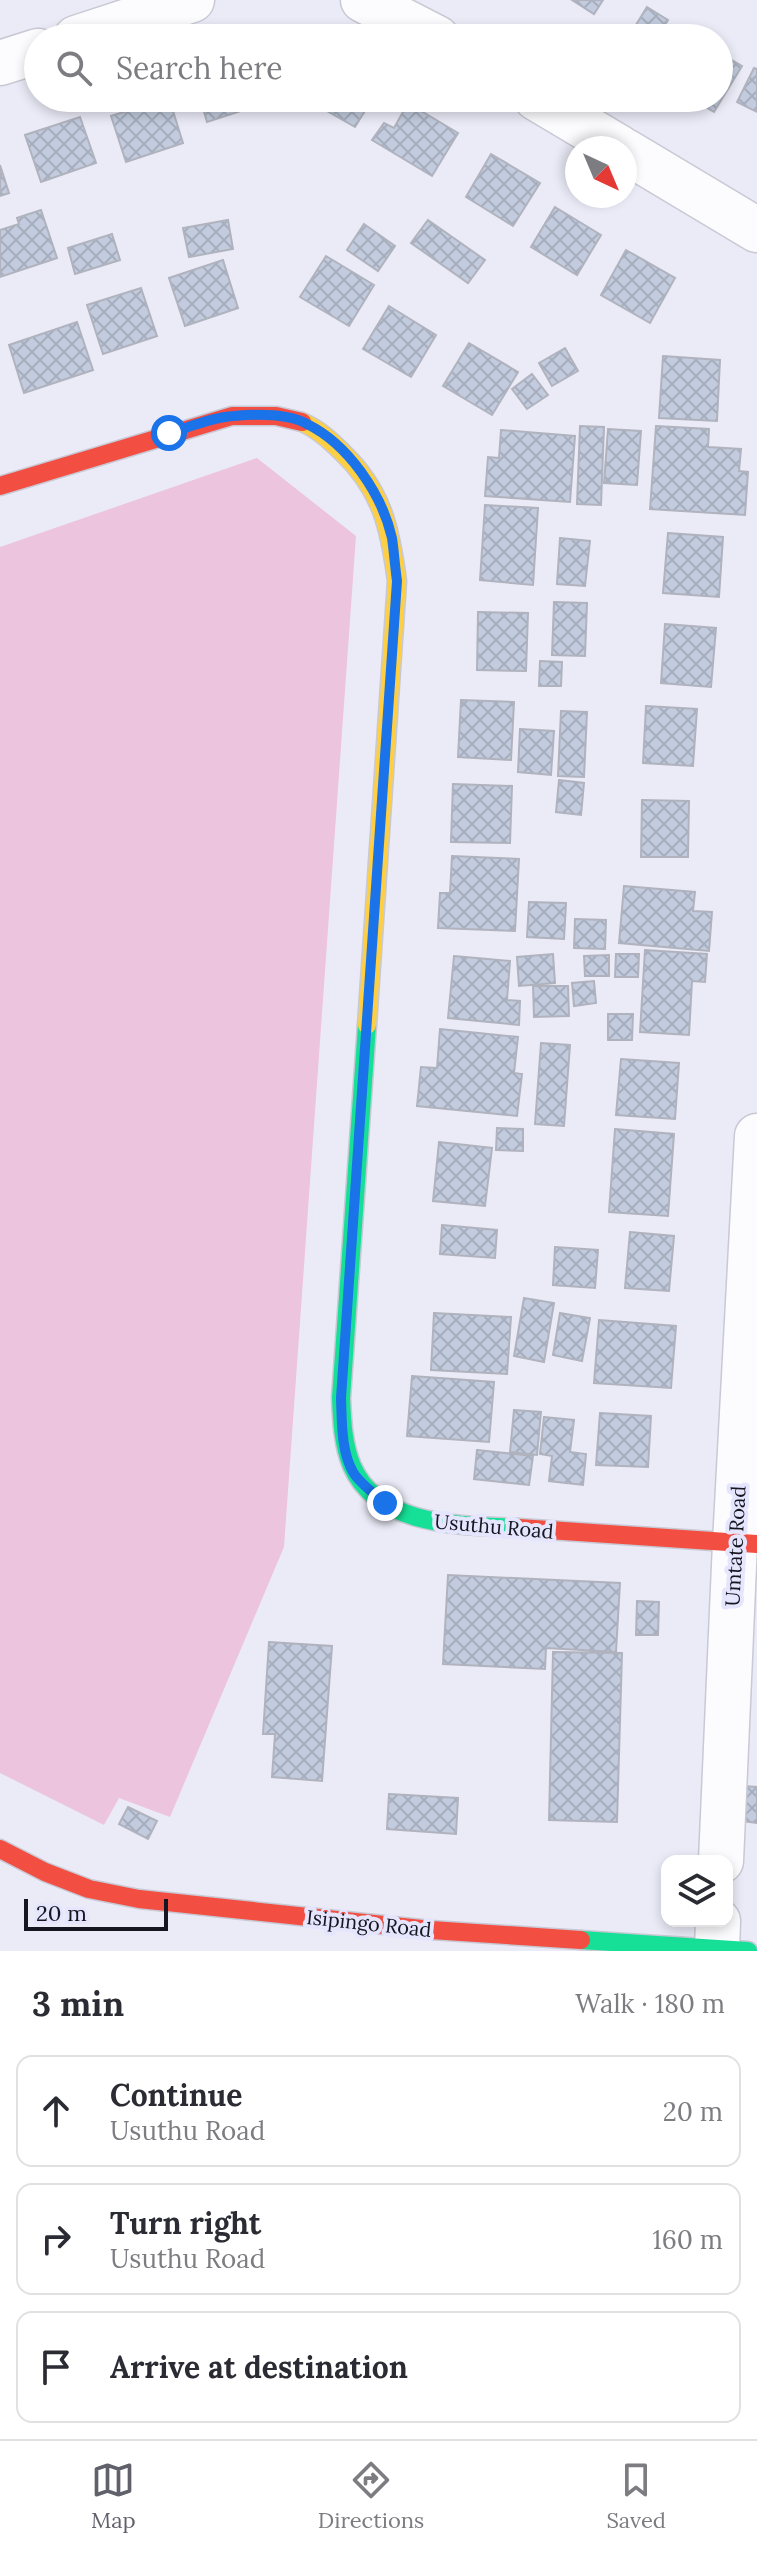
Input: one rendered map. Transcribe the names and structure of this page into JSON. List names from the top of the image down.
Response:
{
  "streets": {
    "street": ["Usuthu Road", "Umtate Road", "Isipingo Road"]
  },
  "crossings": [
    ["Usuthu Road", "Umtate Road"]
  ],
  "scale_bar": "20 m",
  "north": "bottom right",
  "page": {
    "search": "Search here",
    "scale": "20 m",
    "heading": ["3 min", "Walk · 180 m"],
    "list": [
      ["Continue", "Usuthu Road", "20 m"],
      ["Turn right", "Usuthu Road", "160 m"],
      "Arrive at destination"
    ],
    "nav": ["Map", "Directions", "Saved"]
  }
}
